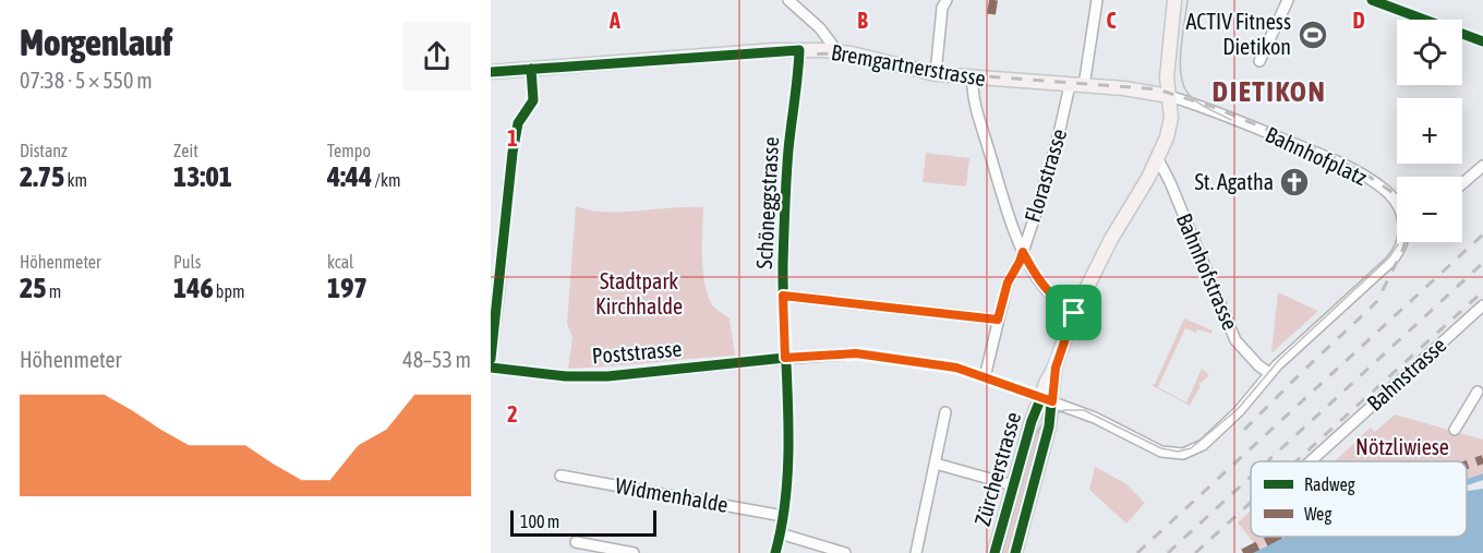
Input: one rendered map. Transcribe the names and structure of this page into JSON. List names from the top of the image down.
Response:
{
  "streets": {
    "main road": ["Bremgartnerstrasse", "Zürcherstrasse"],
    "street": [
      "Bahnhofplatz",
      "Florastrasse",
      "Schöneggstrasse",
      "Bahnhofstrasse",
      "Poststrasse",
      "Bahnstrasse",
      "Widmenhalde"
    ]
  },
  "crossings": [
    ["Bremgartnerstrasse", "Bahnhofplatz"],
    ["Bremgartnerstrasse", "Florastrasse"],
    ["Bremgartnerstrasse", "Schöneggstrasse"],
    ["Bremgartnerstrasse", "Zürcherstrasse"],
    ["Bahnhofplatz", "Bahnhofstrasse"],
    ["Bahnhofplatz", "Poststrasse"],
    ["Bahnhofplatz", "Zürcherstrasse"],
    ["Florastrasse", "Poststrasse"],
    ["Schöneggstrasse", "Poststrasse"],
    ["Schöneggstrasse", "Widmenhalde"],
    ["Bahnhofstrasse", "Poststrasse"],
    ["Bahnhofstrasse", "Zürcherstrasse"],
    ["Poststrasse", "Zürcherstrasse"]
  ],
  "districts": ["DIETIKON"],
  "parks": ["Stadtpark Kirchhalde", "Nötzliwiese"],
  "places": {
    "sports": ["ACTIV Fitness Dietikon"],
    "church": ["St. Agatha"]
  },
  "legend": ["Radweg", "Weg"],
  "scale_bar": "100 m",
  "page": {
    "heading": ["Morgenlauf", "07:38 · 5 × 550 m"],
    "map_buttons": ["+", "−"],
    "stats": [
      ["Distanz", "2.75 km"],
      ["Zeit", "13:01"],
      ["Tempo", "4:44 /km"],
      ["Höhenmeter", "25 m"],
      ["Puls", "146 bpm"],
      ["kcal", "197"]
    ],
    "chart": ["Höhenmeter", "48–53 m"],
    "scale": "100 m"
  },
  "grid": {
    "columns": [
      "A",
      "B",
      "C",
      "D"
    ],
    "rows": ["1", "2"]
  }
}
